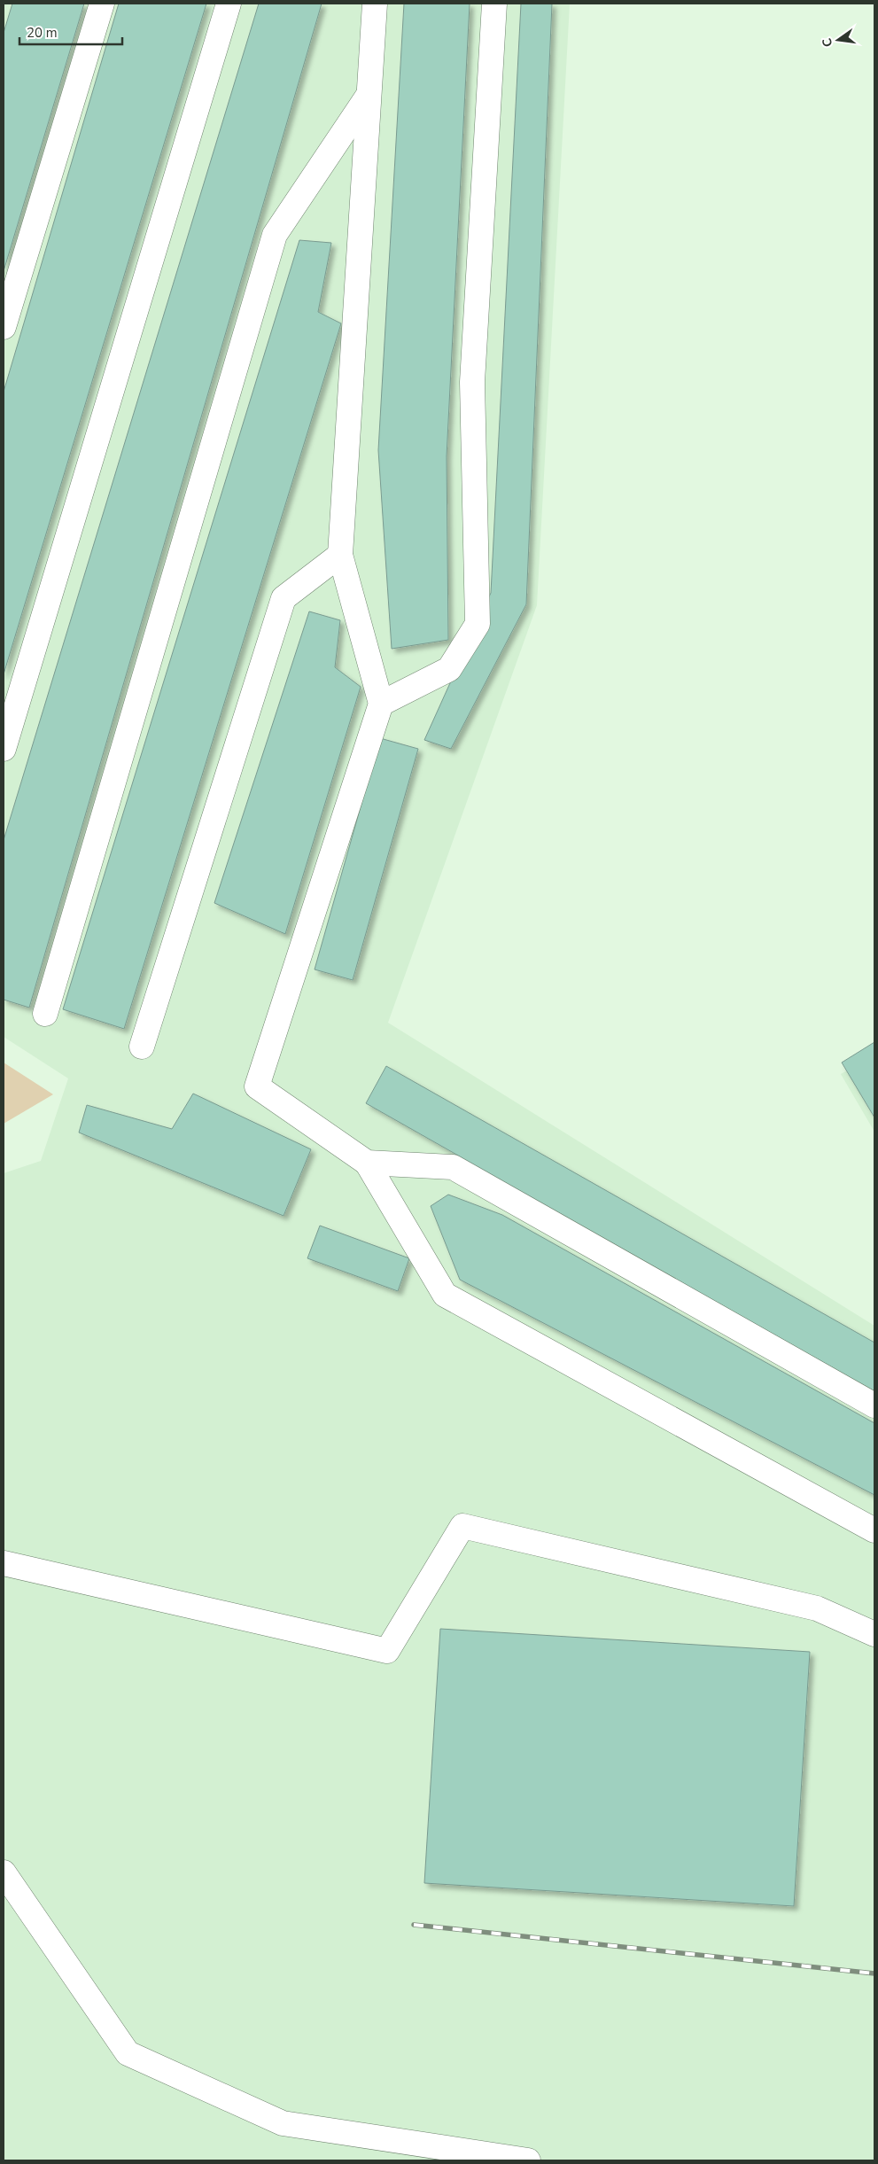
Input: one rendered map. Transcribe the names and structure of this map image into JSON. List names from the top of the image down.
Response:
{
  "scale_bar": "20 m",
  "north": "left"
}
